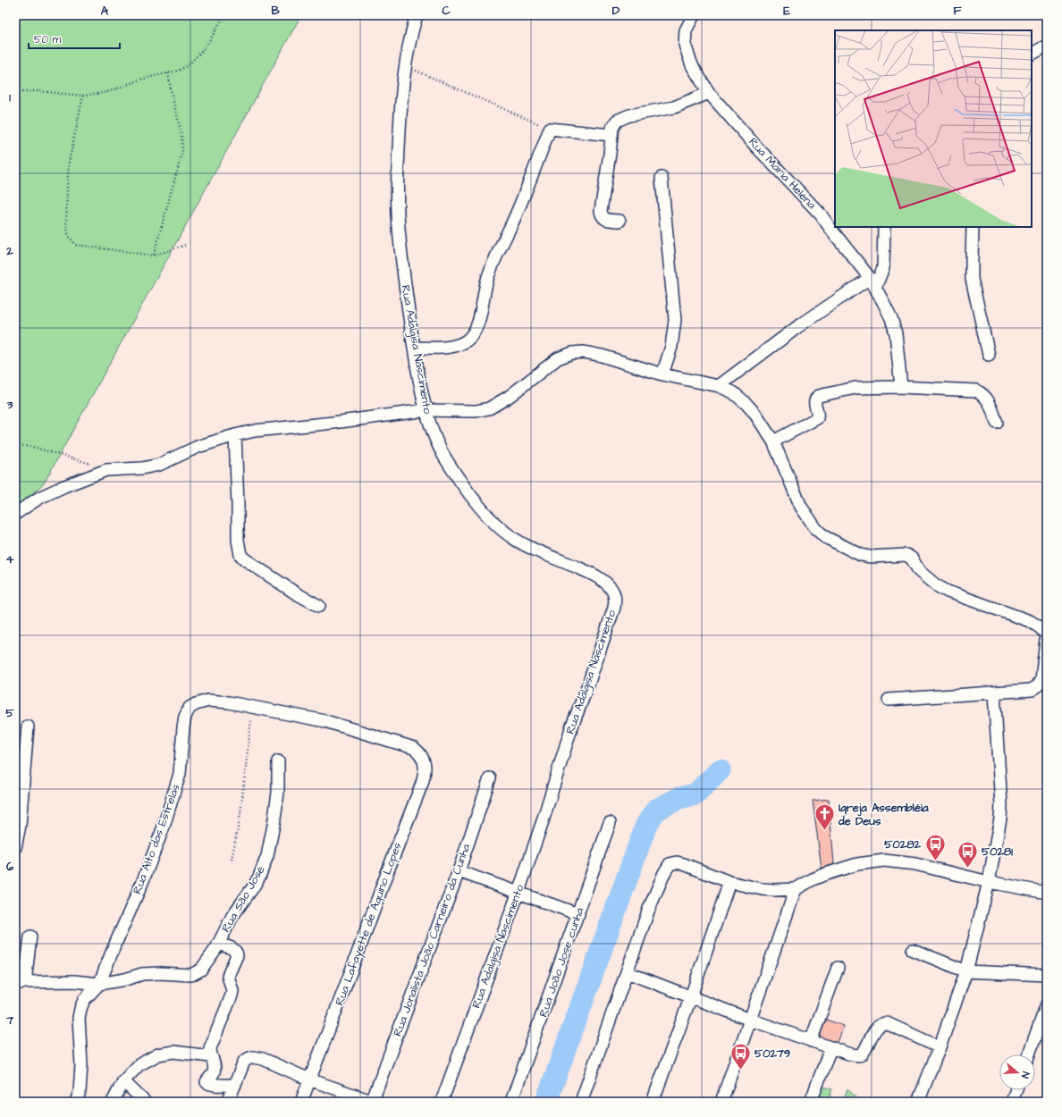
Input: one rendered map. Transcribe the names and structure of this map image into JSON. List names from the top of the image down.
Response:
{
  "streets": {
    "street": [
      "Rua Maria Helena",
      "Rua Adalgisa Nascimento",
      "Rua Alto das Estrelas",
      "Rua São José",
      "Rua Lafayette de Aquino Lopes",
      "Rua Jonalista João Carneiro da Cunha",
      "Rua João Jose cunha"
    ]
  },
  "crossings": [
    ["Rua Alto das Estrelas", "Rua São José"],
    ["Rua Alto das Estrelas", "Rua Lafayette de Aquino Lopes"]
  ],
  "places": {
    "church": ["Igreja Assembléia de Deus"],
    "bus stop": ["50282", "50281", "50279"]
  },
  "scale_bar": "50 m",
  "north": "right",
  "grid": {
    "columns": [
      "A",
      "B",
      "C",
      "D",
      "E",
      "F"
    ],
    "rows": [
      "1",
      "2",
      "3",
      "4",
      "5",
      "6",
      "7"
    ]
  }
}
